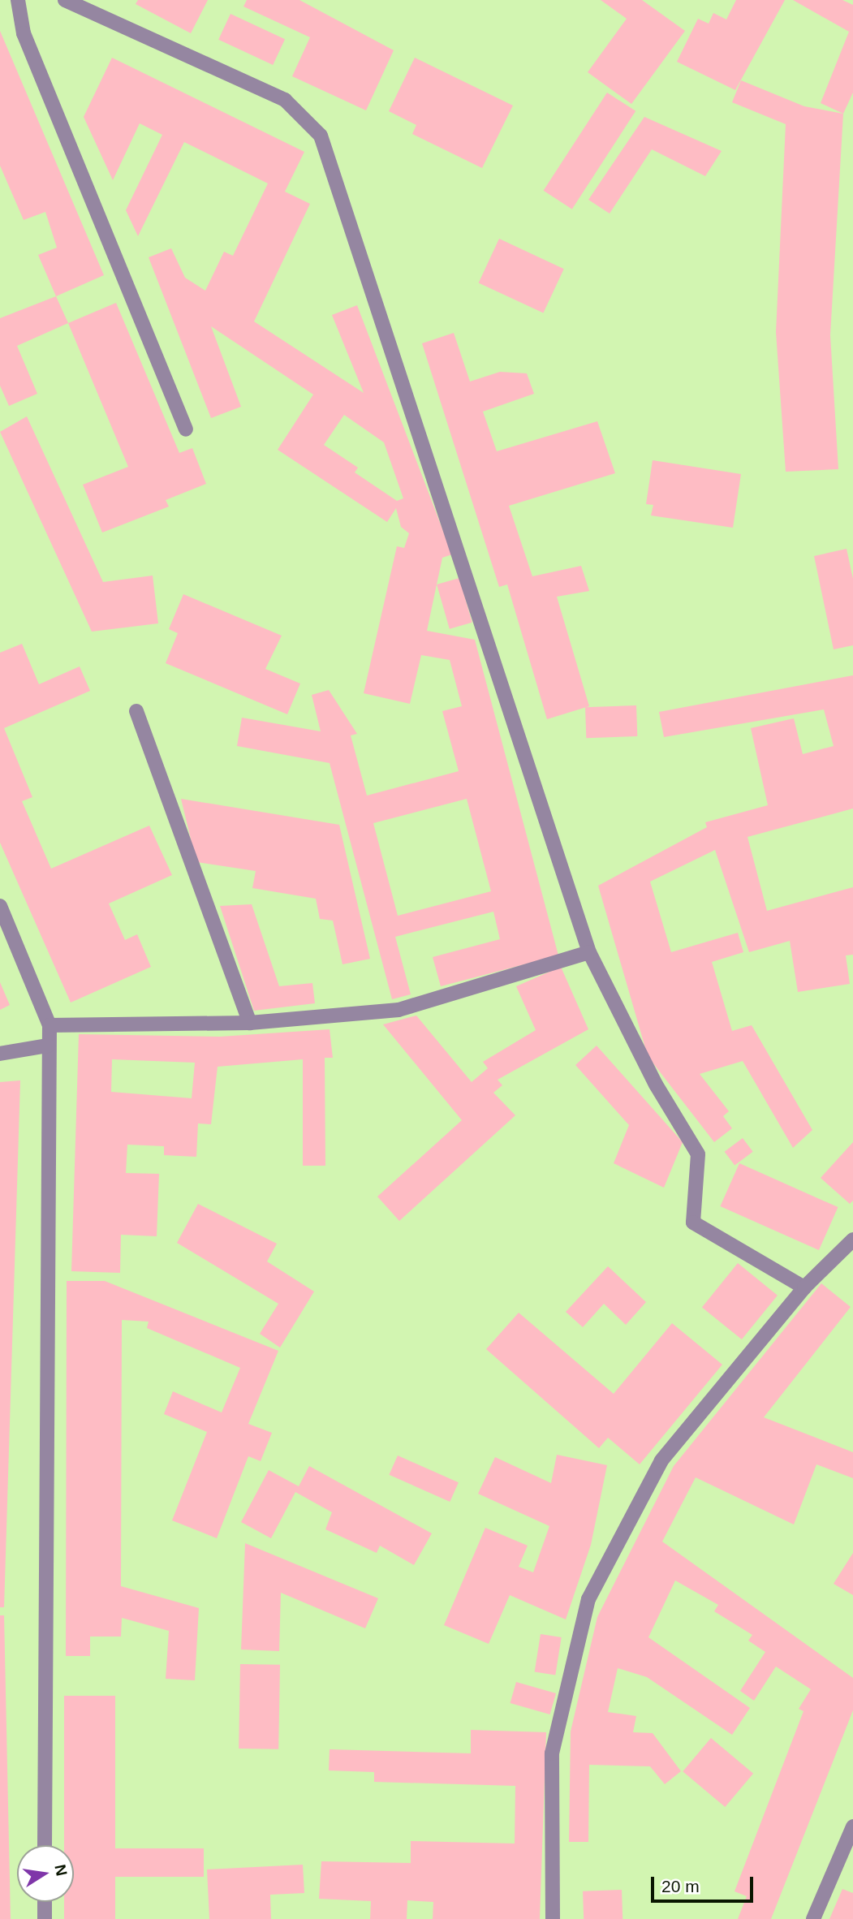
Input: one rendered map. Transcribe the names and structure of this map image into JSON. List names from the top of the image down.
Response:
{
  "scale_bar": "20 m",
  "north": "right"
}
